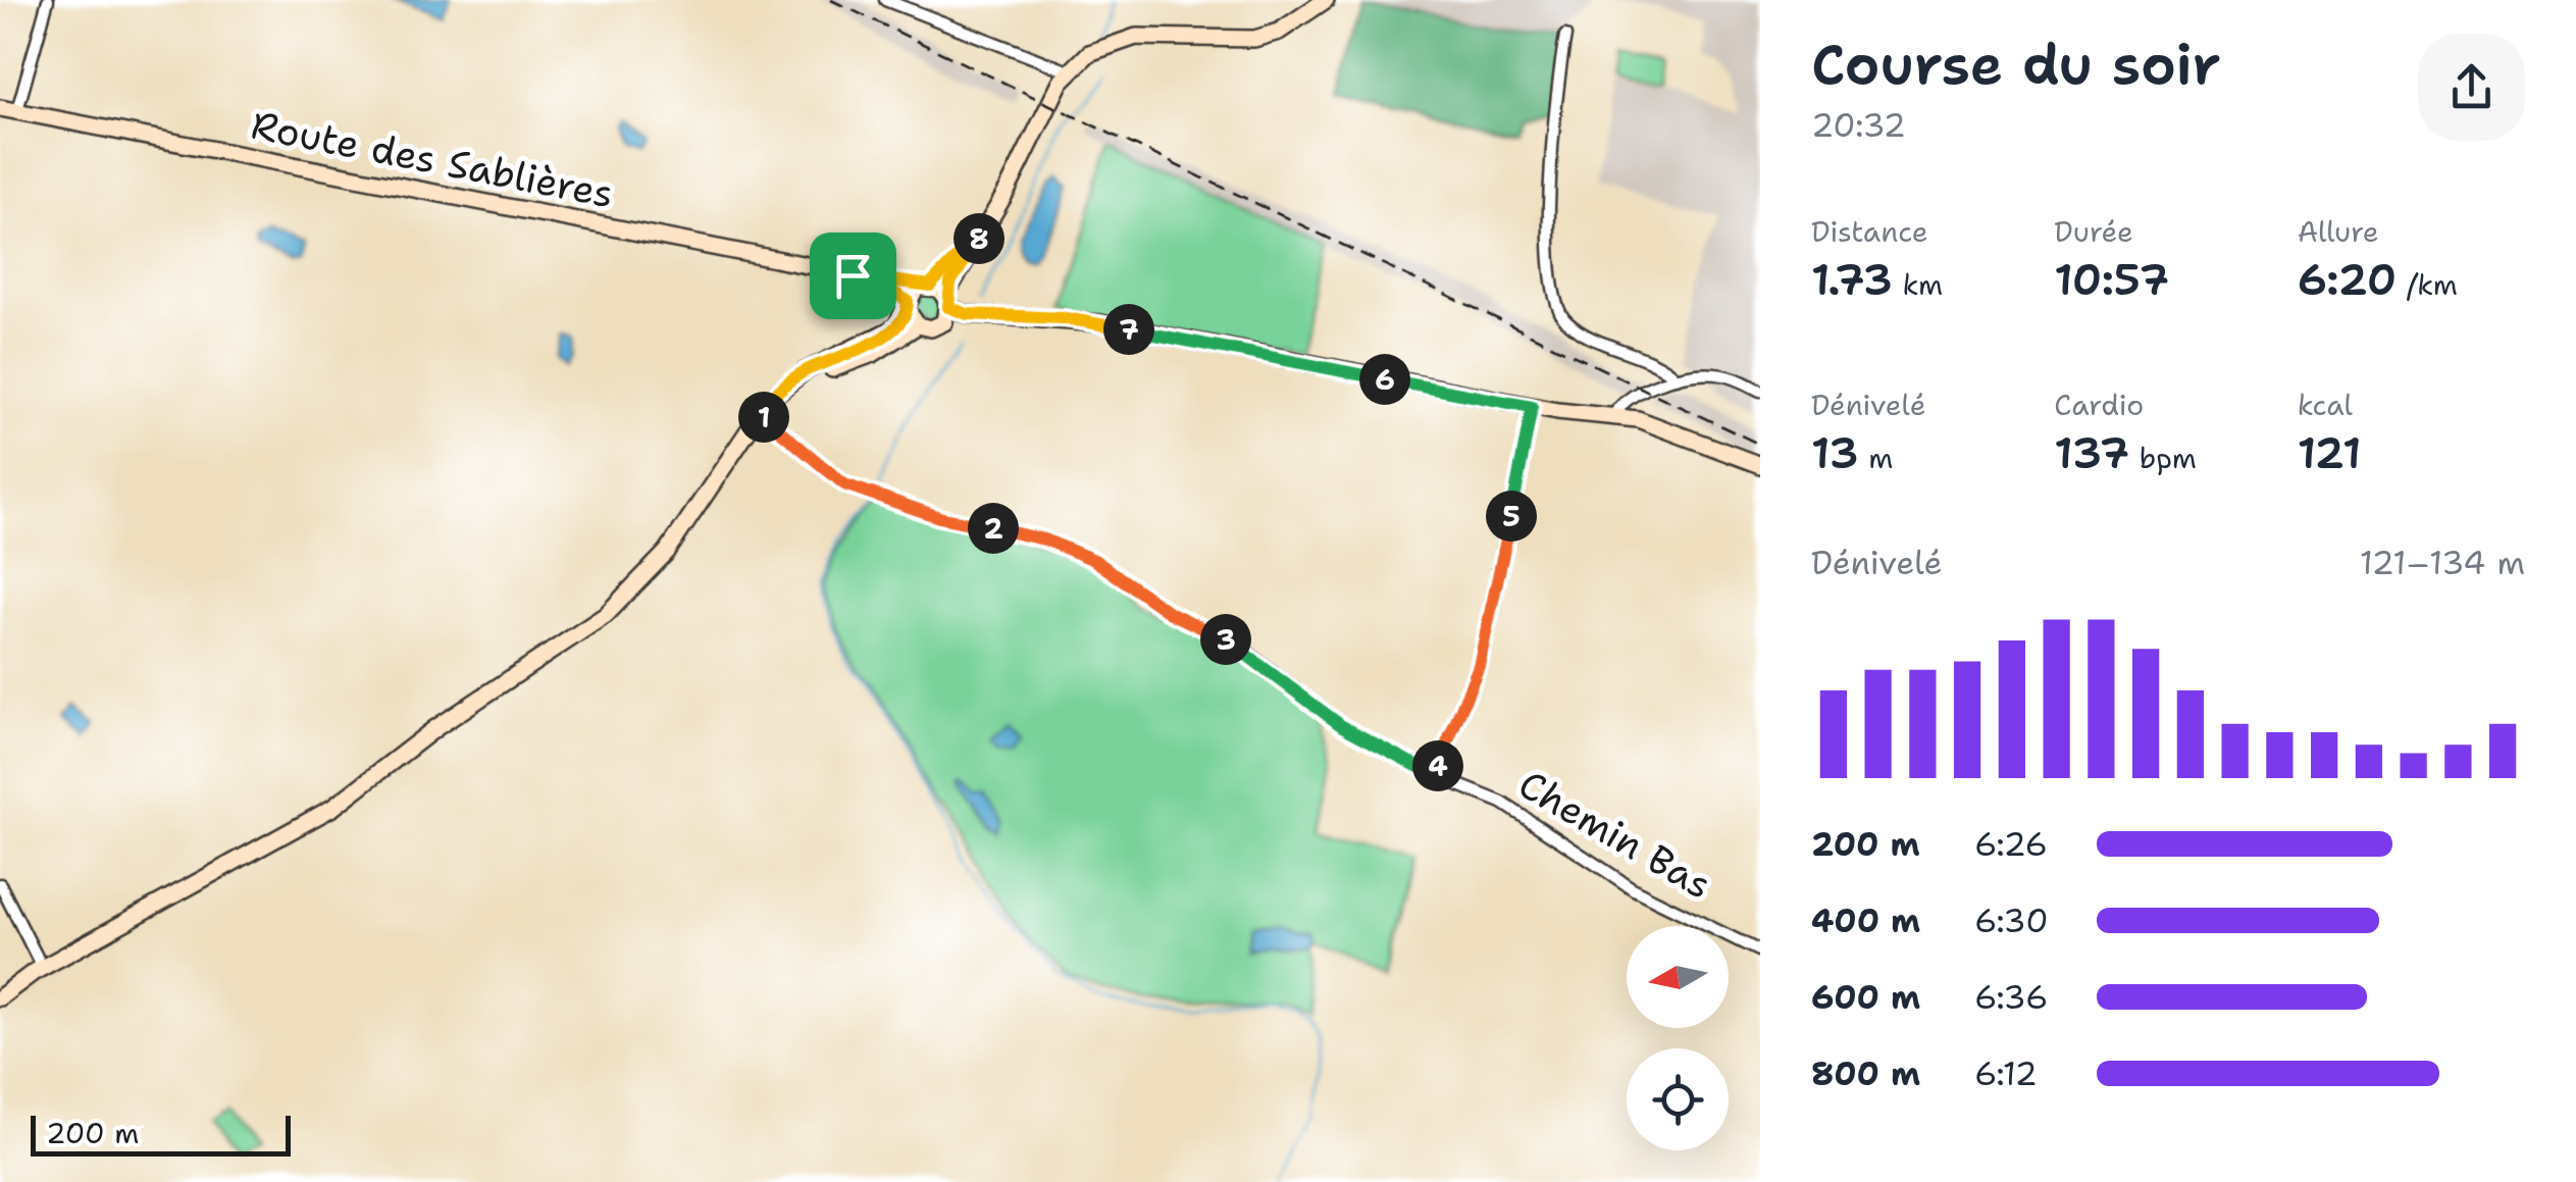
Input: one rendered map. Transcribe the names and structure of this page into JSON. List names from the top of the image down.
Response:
{
  "streets": {
    "street": ["Route des Sablières", "Chemin Bas"]
  },
  "scale_bar": "200 m",
  "north": "left",
  "page": {
    "heading": ["Course du soir", "20:32"],
    "stats": [
      ["Distance", "1.73 km"],
      ["Durée", "10:57"],
      ["Allure", "6:20 /km"],
      ["Dénivelé", "13 m"],
      ["Cardio", "137 bpm"],
      ["kcal", "121"]
    ],
    "pins": [
      "8",
      "7",
      "6",
      "1",
      "5",
      "2",
      "3",
      "4"
    ],
    "chart": ["Dénivelé", "121–134 m"],
    "list": [
      {
        "name": "200 m",
        "note": "6:26"
      },
      {
        "name": "400 m",
        "note": "6:30"
      },
      {
        "name": "600 m",
        "note": "6:36"
      },
      {
        "name": "800 m",
        "note": "6:12"
      }
    ],
    "scale": "200 m"
  }
}
